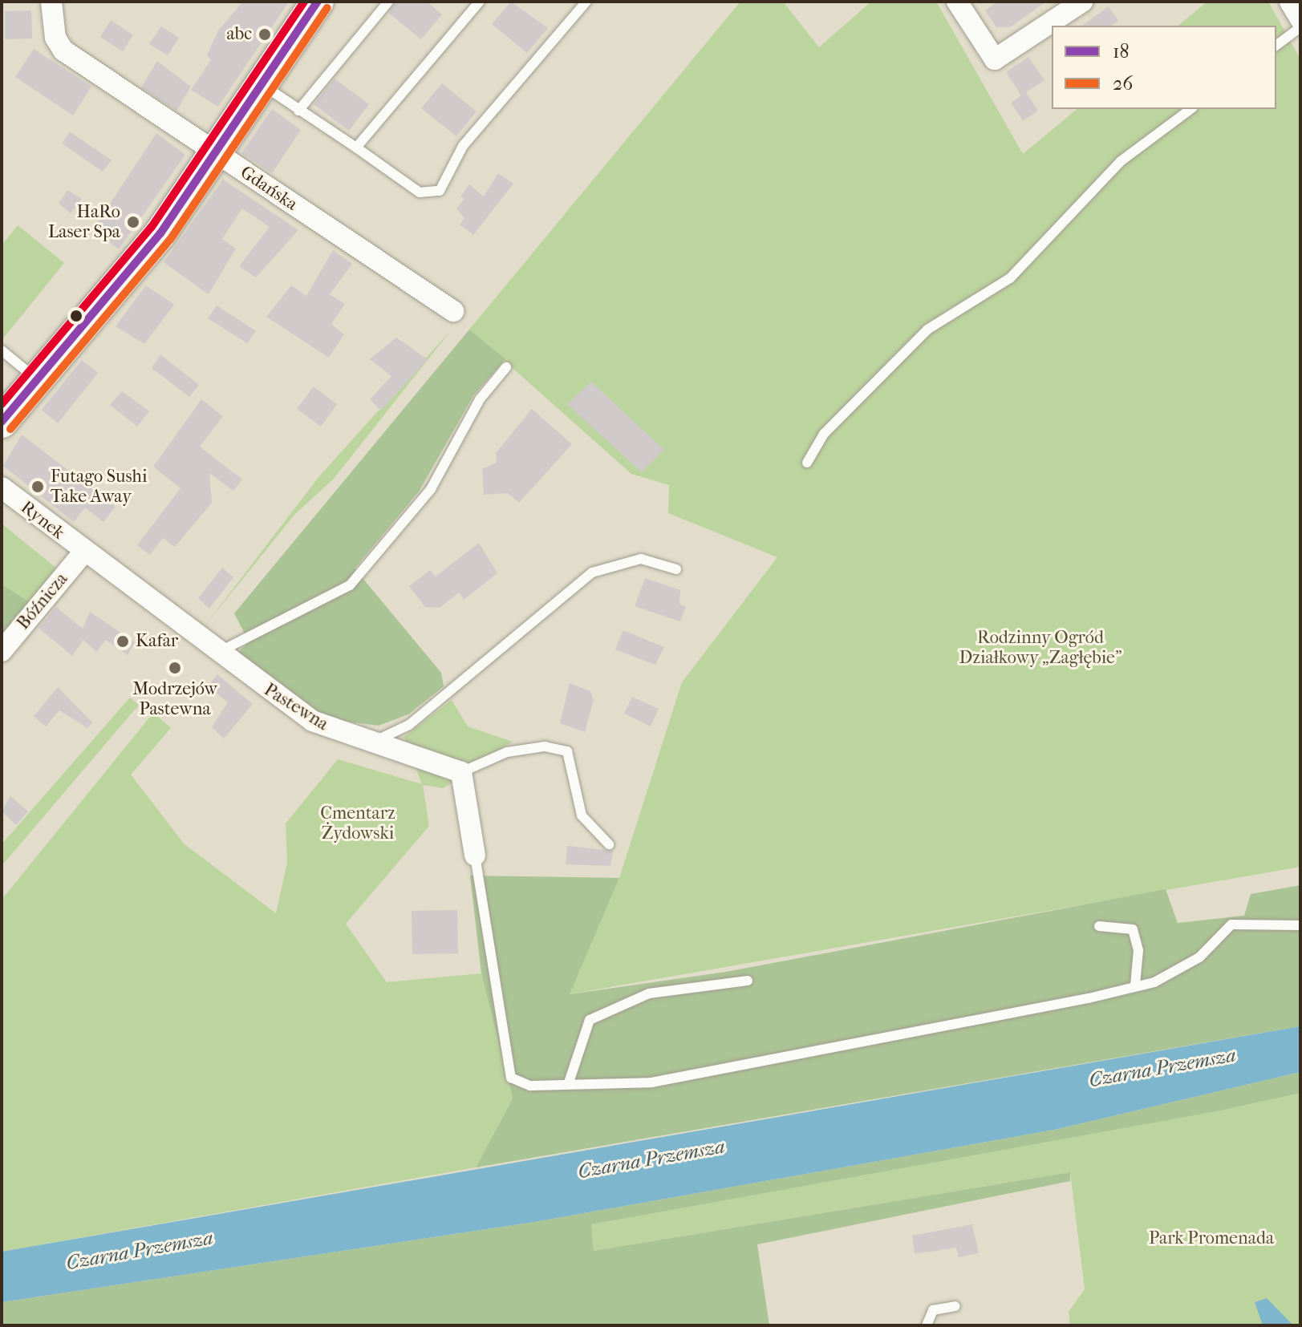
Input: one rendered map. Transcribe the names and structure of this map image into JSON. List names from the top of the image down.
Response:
{
  "streets": {
    "street": [
      "Gdańska",
      "Rynek",
      "Bóźnicza",
      "Pastewna"
    ]
  },
  "crossings": [
    ["Rynek", "Bóźnicza"],
    ["Rynek", "Pastewna"],
    ["Bóźnicza", "Pastewna"]
  ],
  "water": ["Czarna Przemsza"],
  "parks": ["Rodzinny Ogród Działkowy „Zagłębie”", "Cmentarz Żydowski", "Park Promenada"],
  "places": [
    "abc",
    "HaRo Laser Spa",
    "Futago Sushi Take Away",
    "Kafar",
    "Modrzejów Pastewna"
  ],
  "lines": ["transit line 18", "transit line 26"],
  "legend": ["18", "26"]
}
